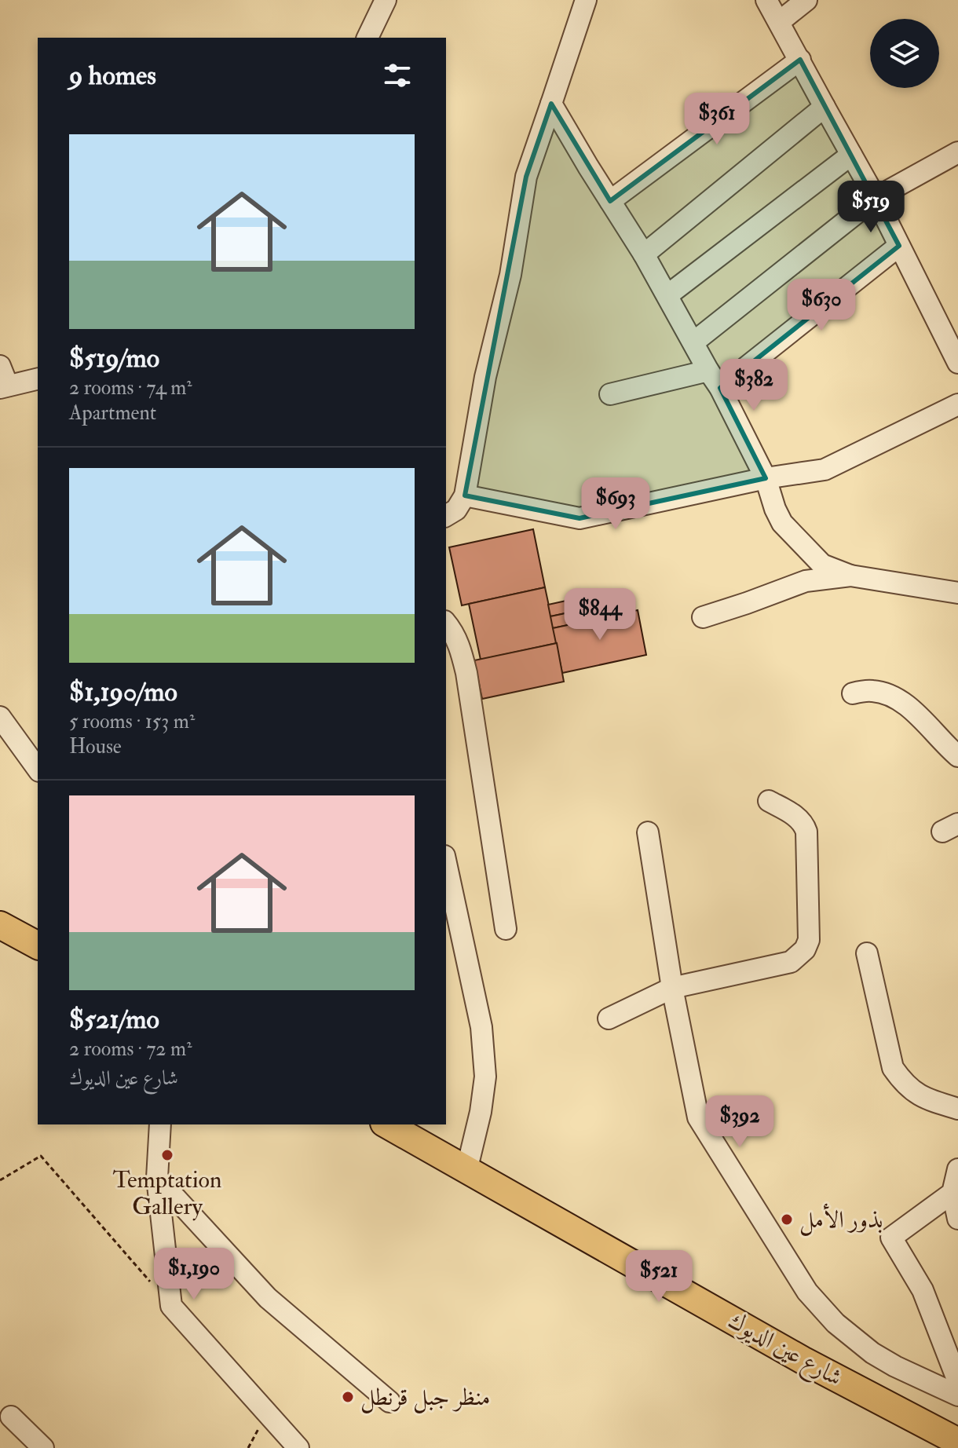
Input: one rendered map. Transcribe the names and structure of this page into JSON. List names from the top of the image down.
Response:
{
  "streets": {
    "main road": ["شارع عين الديوك"]
  },
  "places": ["Temptation Gallery", "بذور الأمل", "منظر جبل قرنطل"],
  "page": {
    "heading": "9 homes",
    "price": [
      "$361",
      "$519",
      "$630",
      "$382",
      "$693",
      "$844",
      "$392",
      "$1,190",
      "$521"
    ],
    "list": [
      {
        "name": "$519/mo",
        "note": "2 rooms · 74 m² · Apartment"
      },
      {
        "name": "$1,190/mo",
        "note": "5 rooms · 153 m² · House"
      },
      {
        "name": "$521/mo",
        "note": "2 rooms · 72 m² · شارع عين الديوك"
      }
    ]
  }
}
